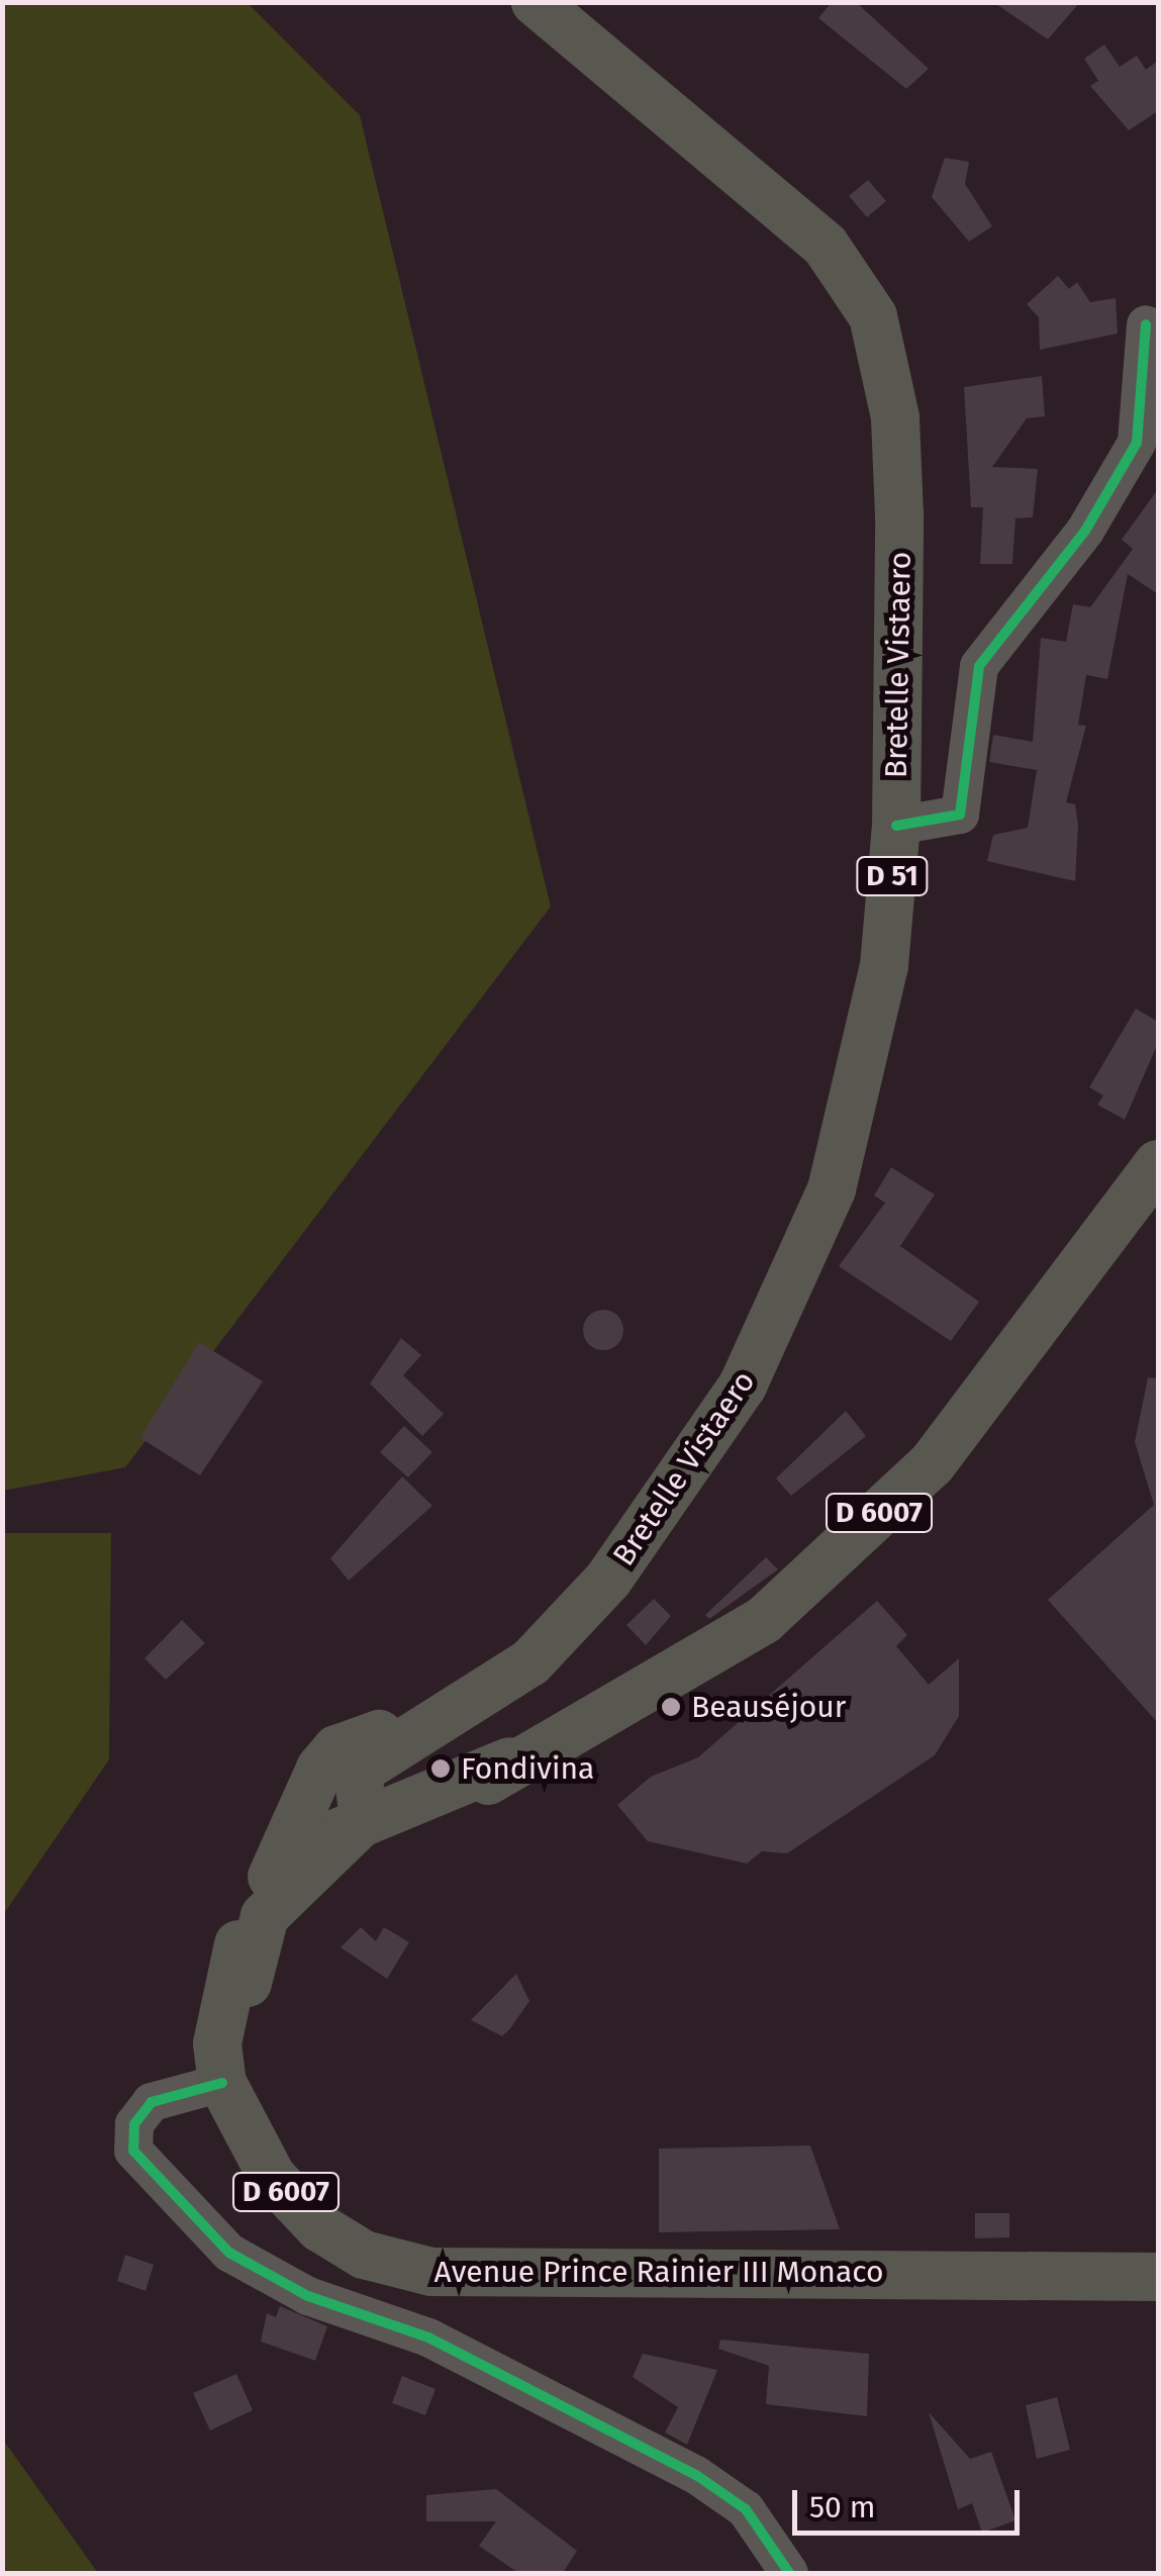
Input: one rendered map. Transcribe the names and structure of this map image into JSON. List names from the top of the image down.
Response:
{
  "streets": {
    "main road": [
      "Bretelle Vistaero",
      "D 51",
      "D 6007",
      "Avenue Prince Rainier III Monaco"
    ]
  },
  "crossings": [
    ["Bretelle Vistaero", "D 6007"],
    ["Bretelle Vistaero", "Avenue Prince Rainier III Monaco"],
    ["D 6007", "Avenue Prince Rainier III Monaco"]
  ],
  "places": ["Beauséjour", "Fondivina"],
  "scale_bar": "50 m"
}
